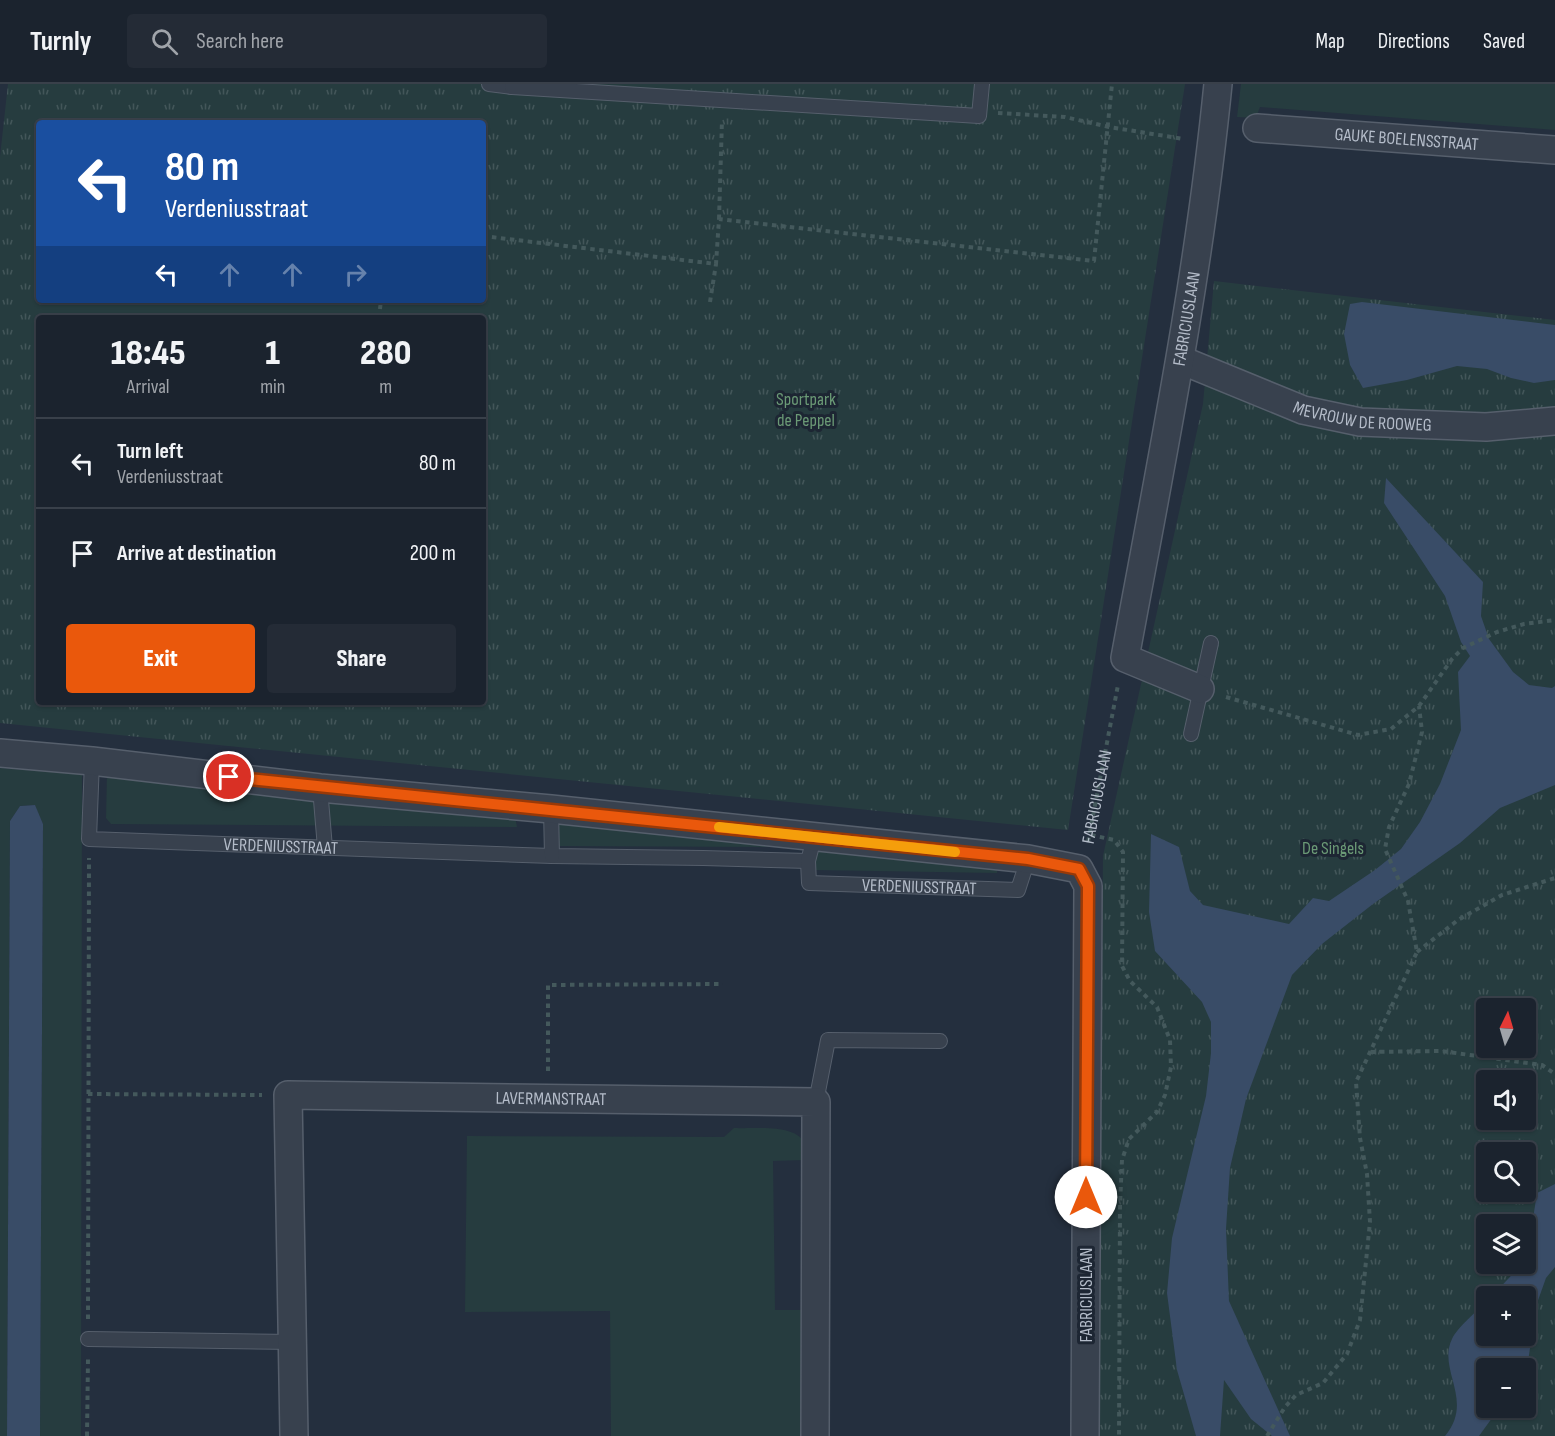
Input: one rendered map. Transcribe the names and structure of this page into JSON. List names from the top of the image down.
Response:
{
  "streets": {
    "street": [
      "GAUKE BOELENSSTRAAT",
      "FABRICIUSLAAN",
      "MEVROUW DE ROOWEG",
      "VERDENIUSSTRAAT",
      "LAVERMANSTRAAT"
    ]
  },
  "crossings": [
    ["FABRICIUSLAAN", "MEVROUW DE ROOWEG"],
    ["FABRICIUSLAAN", "VERDENIUSSTRAAT"]
  ],
  "parks": ["Sportpark de Peppel", "De Singels"],
  "north": "top",
  "page": {
    "header": "Turnly",
    "search": "Search here",
    "nav": ["Map", "Directions", "Saved"],
    "turn": ["80 m", "Verdeniusstraat"],
    "eta": [
      "18:45",
      "Arrival",
      "1",
      "min",
      "280",
      "m"
    ],
    "list": [
      {
        "name": "Turn left",
        "note": "Verdeniusstraat",
        "value": "80 m"
      },
      {
        "name": "Arrive at destination",
        "value": "200 m"
      }
    ],
    "buttons": ["Exit", "Share"],
    "map_buttons": ["+", "−"]
  }
}
